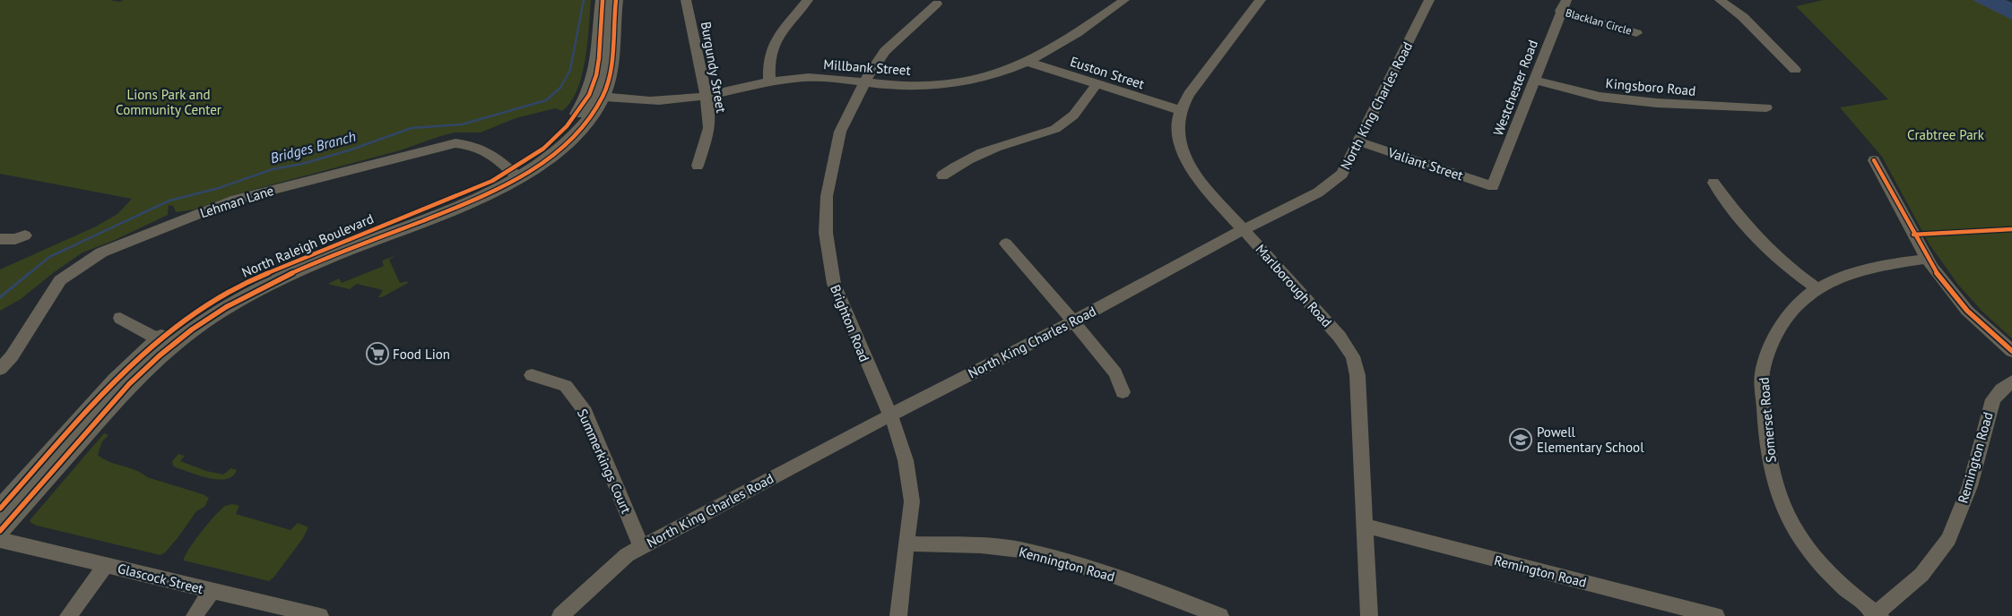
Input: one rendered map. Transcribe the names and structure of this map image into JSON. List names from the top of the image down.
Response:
{
  "streets": {
    "main road": ["North Raleigh Boulevard"],
    "street": [
      "Blacklan Circle",
      "Burgundy Street",
      "Millbank Street",
      "Euston Street",
      "Kingsboro Road",
      "Westchester Road",
      "North King Charles Road",
      "Valiant Street",
      "Lehman Lane",
      "Marlborough Road",
      "Brighton Road",
      "Somerset Road",
      "Remington Road",
      "Summerkings Court",
      "Kennington Road",
      "Glascock Street"
    ]
  },
  "crossings": [
    ["Blacklan Circle", "Westchester Road"],
    ["Burgundy Street", "Millbank Street"],
    ["Millbank Street", "Euston Street"],
    ["Millbank Street", "North Raleigh Boulevard"],
    ["Millbank Street", "Brighton Road"],
    ["Euston Street", "Marlborough Road"],
    ["Kingsboro Road", "Westchester Road"],
    ["Westchester Road", "Valiant Street"],
    ["North King Charles Road", "Valiant Street"],
    ["North King Charles Road", "Marlborough Road"],
    ["North King Charles Road", "Brighton Road"],
    ["North King Charles Road", "Summerkings Court"],
    ["Lehman Lane", "North Raleigh Boulevard"],
    ["Marlborough Road", "Remington Road"],
    ["Brighton Road", "Kennington Road"],
    ["Somerset Road", "Remington Road"]
  ],
  "water": ["Bridges Branch"],
  "parks": ["Lions Park and Community Center", "Crabtree Park"],
  "places": {
    "supermarket": ["Food Lion"],
    "school or university": ["Powell Elementary School"]
  }
}
